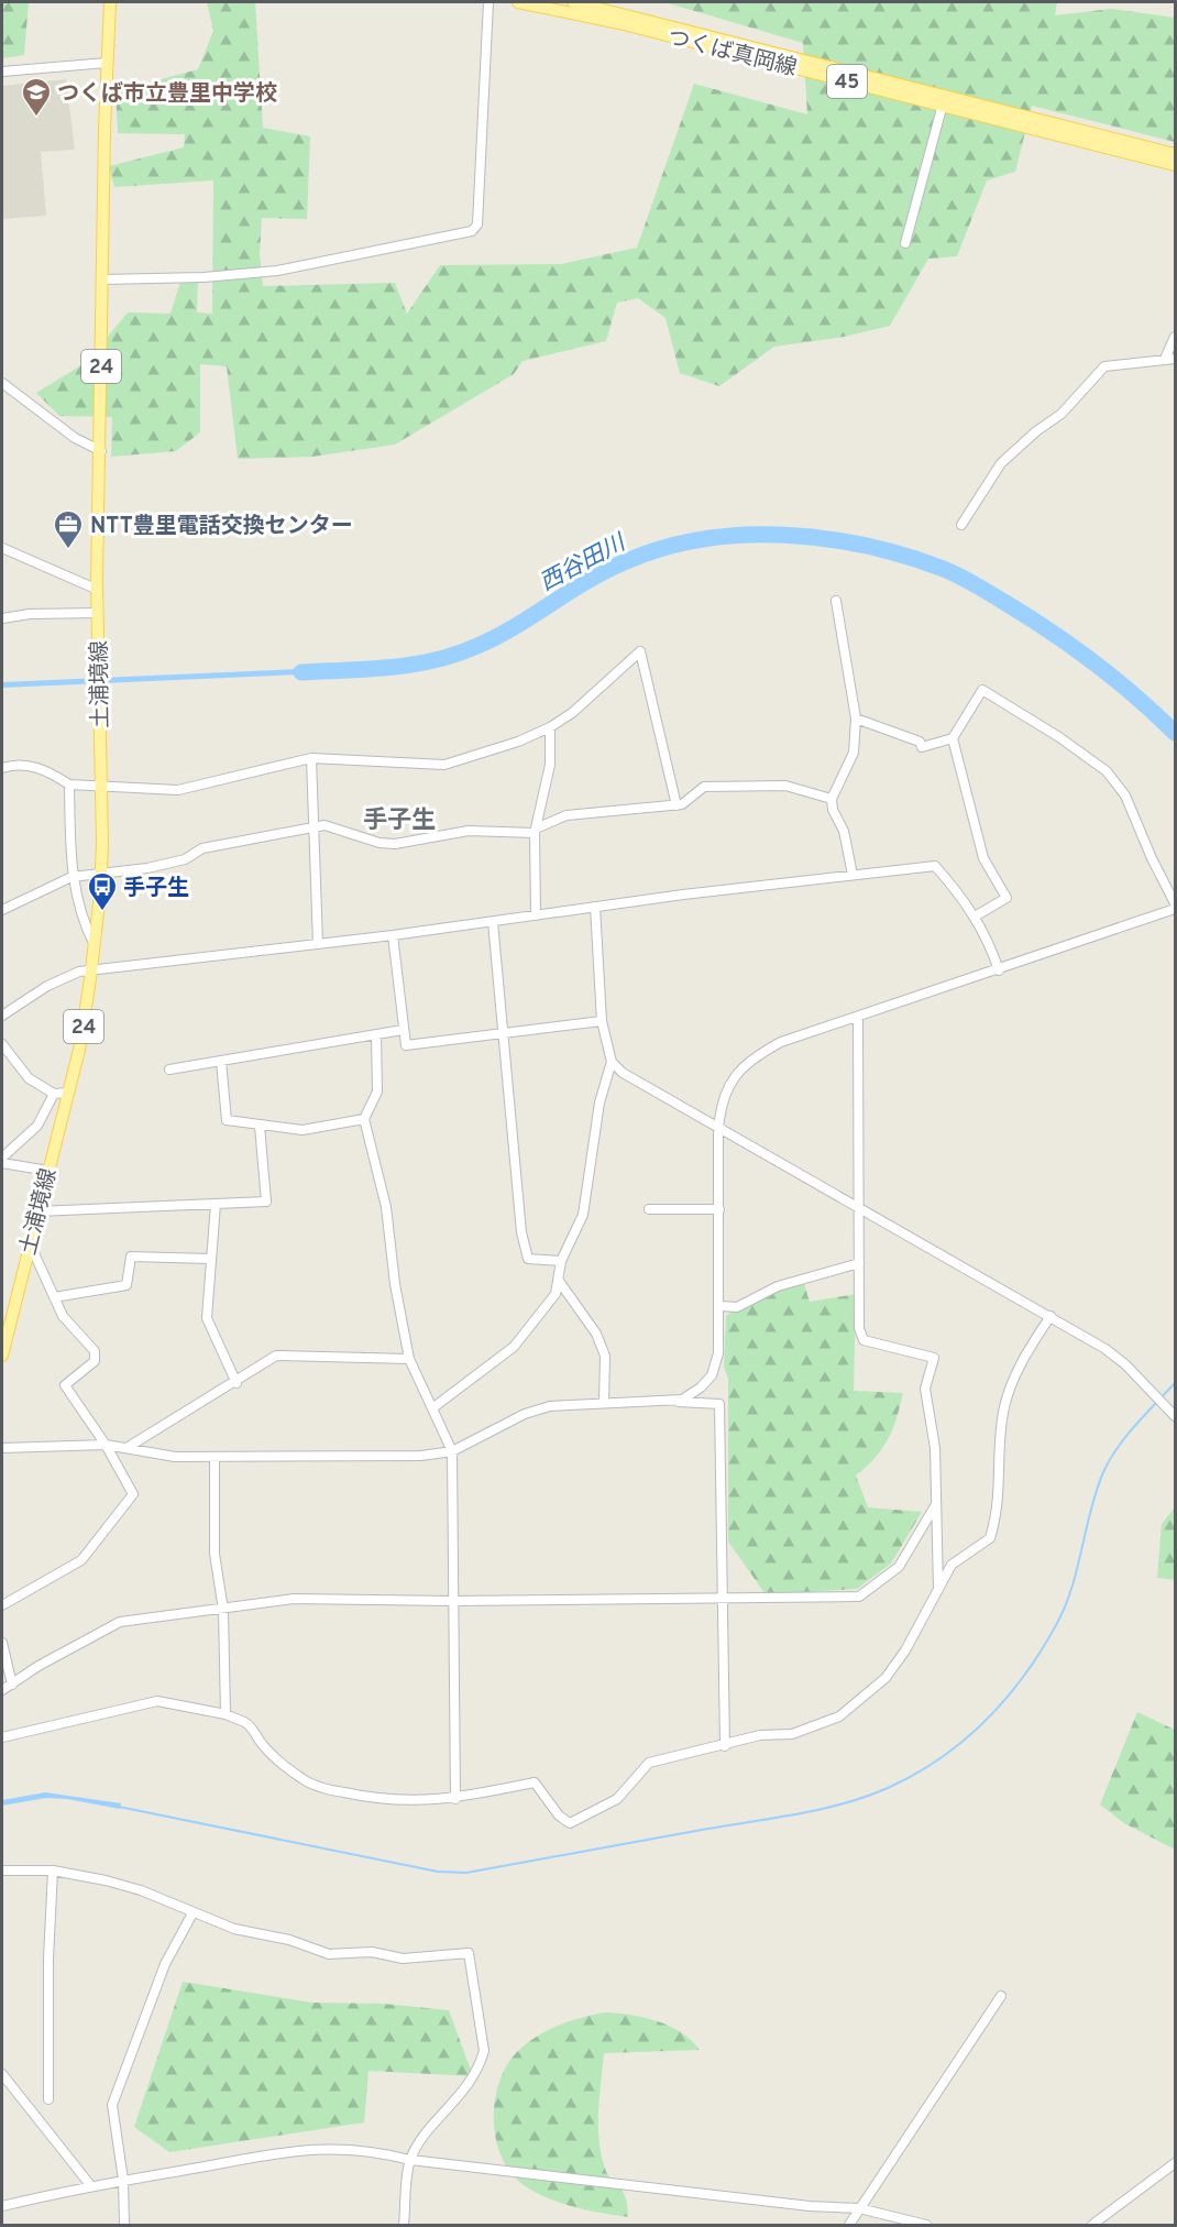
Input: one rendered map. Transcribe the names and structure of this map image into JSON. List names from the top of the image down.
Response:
{
  "streets": {
    "main road": [
      "つくば真岡線",
      "45",
      "24",
      "土浦境線"
    ]
  },
  "districts": ["手子生"],
  "water": ["西谷田川"],
  "places": {
    "school or university": ["つくば市立豊里中学校"],
    "office": ["NTT豊里電話交換センター"],
    "bus stop": ["手子生"]
  }
}
